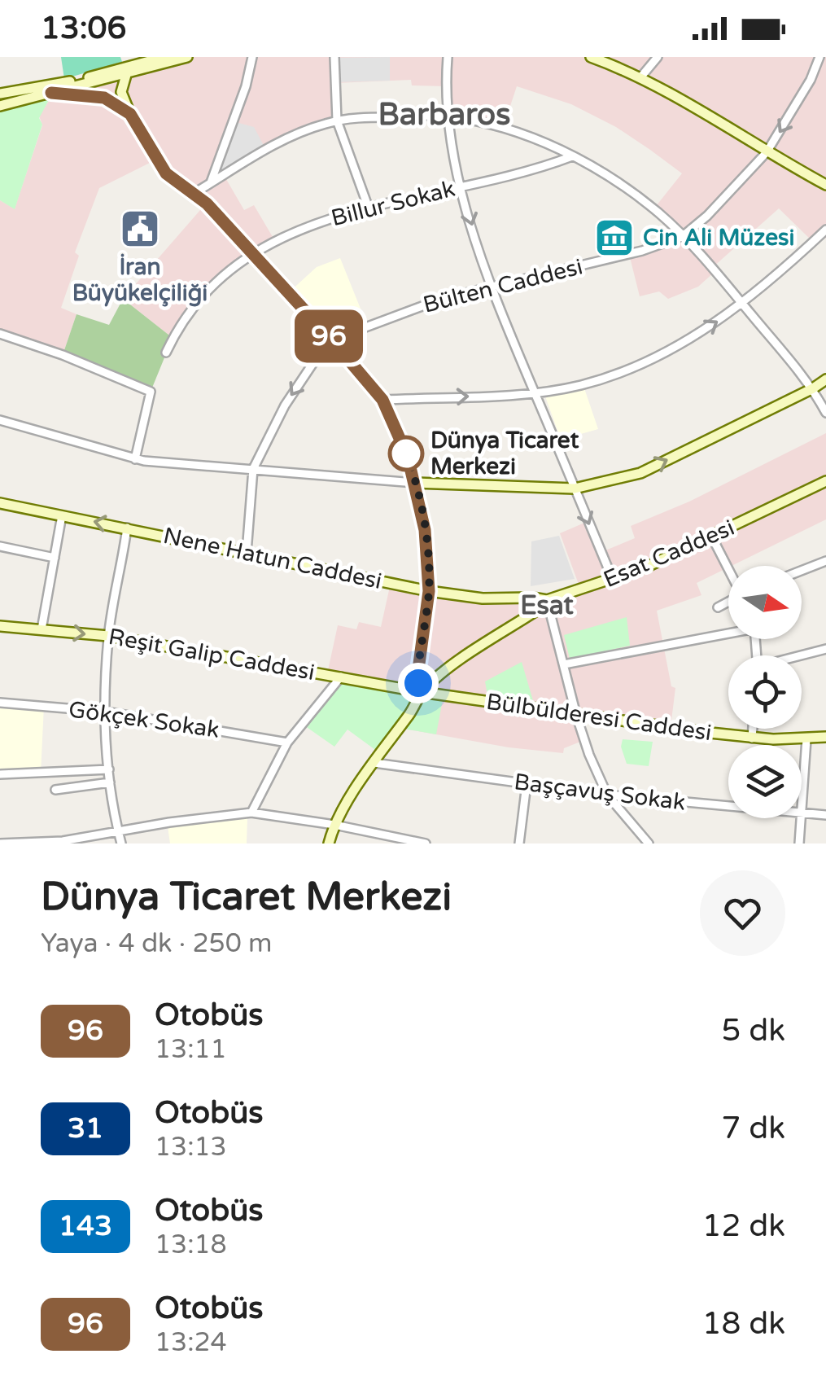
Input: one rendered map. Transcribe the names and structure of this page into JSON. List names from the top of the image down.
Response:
{
  "streets": {
    "main road": [
      "Esat Caddesi",
      "Nene Hatun Caddesi",
      "Reşit Galip Caddesi",
      "Bülbülderesi Caddesi"
    ],
    "street": [
      "Billur Sokak",
      "Bülten Caddesi",
      "Gökçek Sokak",
      "Başçavuş Sokak"
    ]
  },
  "crossings": [
    ["Esat Caddesi", "Nene Hatun Caddesi"],
    ["Esat Caddesi", "Reşit Galip Caddesi"],
    ["Esat Caddesi", "Bülbülderesi Caddesi"],
    ["Esat Caddesi", "Başçavuş Sokak"],
    ["Reşit Galip Caddesi", "Bülbülderesi Caddesi"]
  ],
  "districts": ["Barbaros", "Esat"],
  "places": {
    "public building": ["İran Büyükelçiliği"],
    "museum": ["Cin Ali Müzesi"],
    "other": ["Dünya Ticaret Merkezi"]
  },
  "lines": ["bus line 96"],
  "north": "right",
  "page": {
    "status": "13:06",
    "on_map": "96",
    "heading": ["Dünya Ticaret Merkezi", "Yaya · 4 dk · 250 m"],
    "list": [
      {
        "mark": "96",
        "name": "Otobüs",
        "note": "13:11",
        "value": "5 dk"
      },
      {
        "mark": "31",
        "name": "Otobüs",
        "note": "13:13",
        "value": "7 dk"
      },
      {
        "mark": "143",
        "name": "Otobüs",
        "note": "13:18",
        "value": "12 dk"
      },
      {
        "mark": "96",
        "name": "Otobüs",
        "note": "13:24",
        "value": "18 dk"
      }
    ]
  }
}
